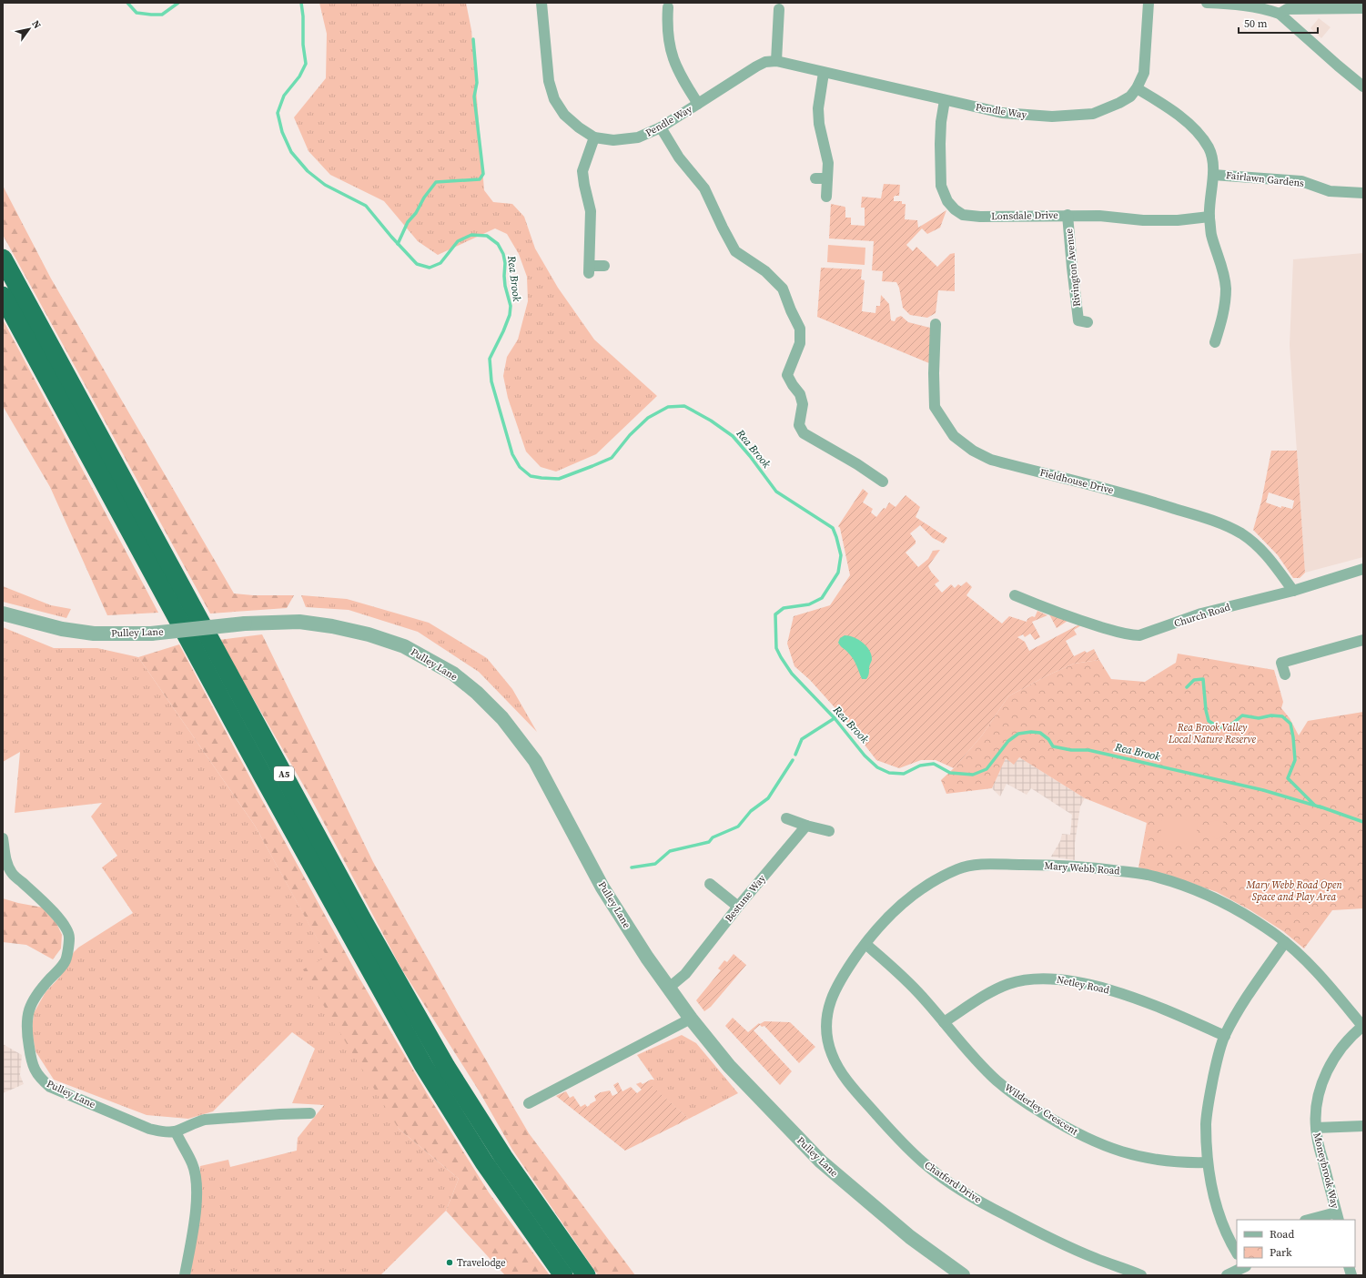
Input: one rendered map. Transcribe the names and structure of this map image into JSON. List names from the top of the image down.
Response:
{
  "streets": {
    "highway": ["A5"],
    "street": [
      "Pendle Way",
      "Fairlawn Gardens",
      "Lonsdale Drive",
      "Rivington Avenue",
      "Fieldhouse Drive",
      "Church Road",
      "Pulley Lane",
      "Mary Webb Road",
      "Bestune Way",
      "Netley Road",
      "Wilderley Crescent",
      "Moneybrook Way",
      "Chatford Drive"
    ]
  },
  "crossings": [
    ["Pendle Way", "Lonsdale Drive"],
    ["Lonsdale Drive", "Rivington Avenue"],
    ["Fieldhouse Drive", "Church Road"],
    ["Pulley Lane", "Bestune Way"],
    ["Mary Webb Road", "Wilderley Crescent"],
    ["Mary Webb Road", "Moneybrook Way"],
    ["Mary Webb Road", "Chatford Drive"],
    ["Netley Road", "Wilderley Crescent"]
  ],
  "water": ["Rea Brook"],
  "parks": ["Rea Brook Valley Local Nature Reserve", "Mary Webb Road Open Space and Play Area"],
  "places": ["Travelodge"],
  "legend": ["Road", "Park"],
  "scale_bar": "50 m",
  "north": "top right"
}
